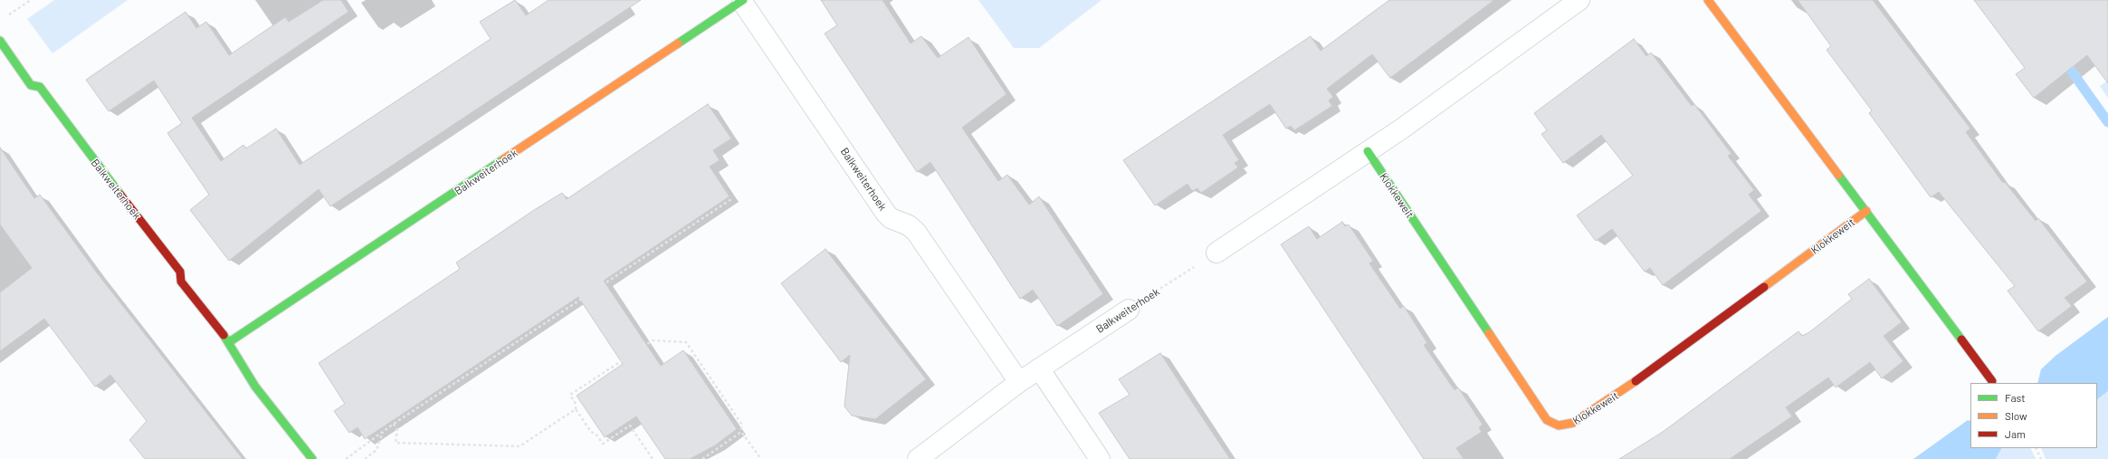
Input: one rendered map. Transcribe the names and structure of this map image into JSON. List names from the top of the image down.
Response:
{
  "streets": {
    "street": ["Balkweiterhoek", "Klokkeweit"]
  },
  "legend": ["Fast", "Slow", "Jam"]
}
